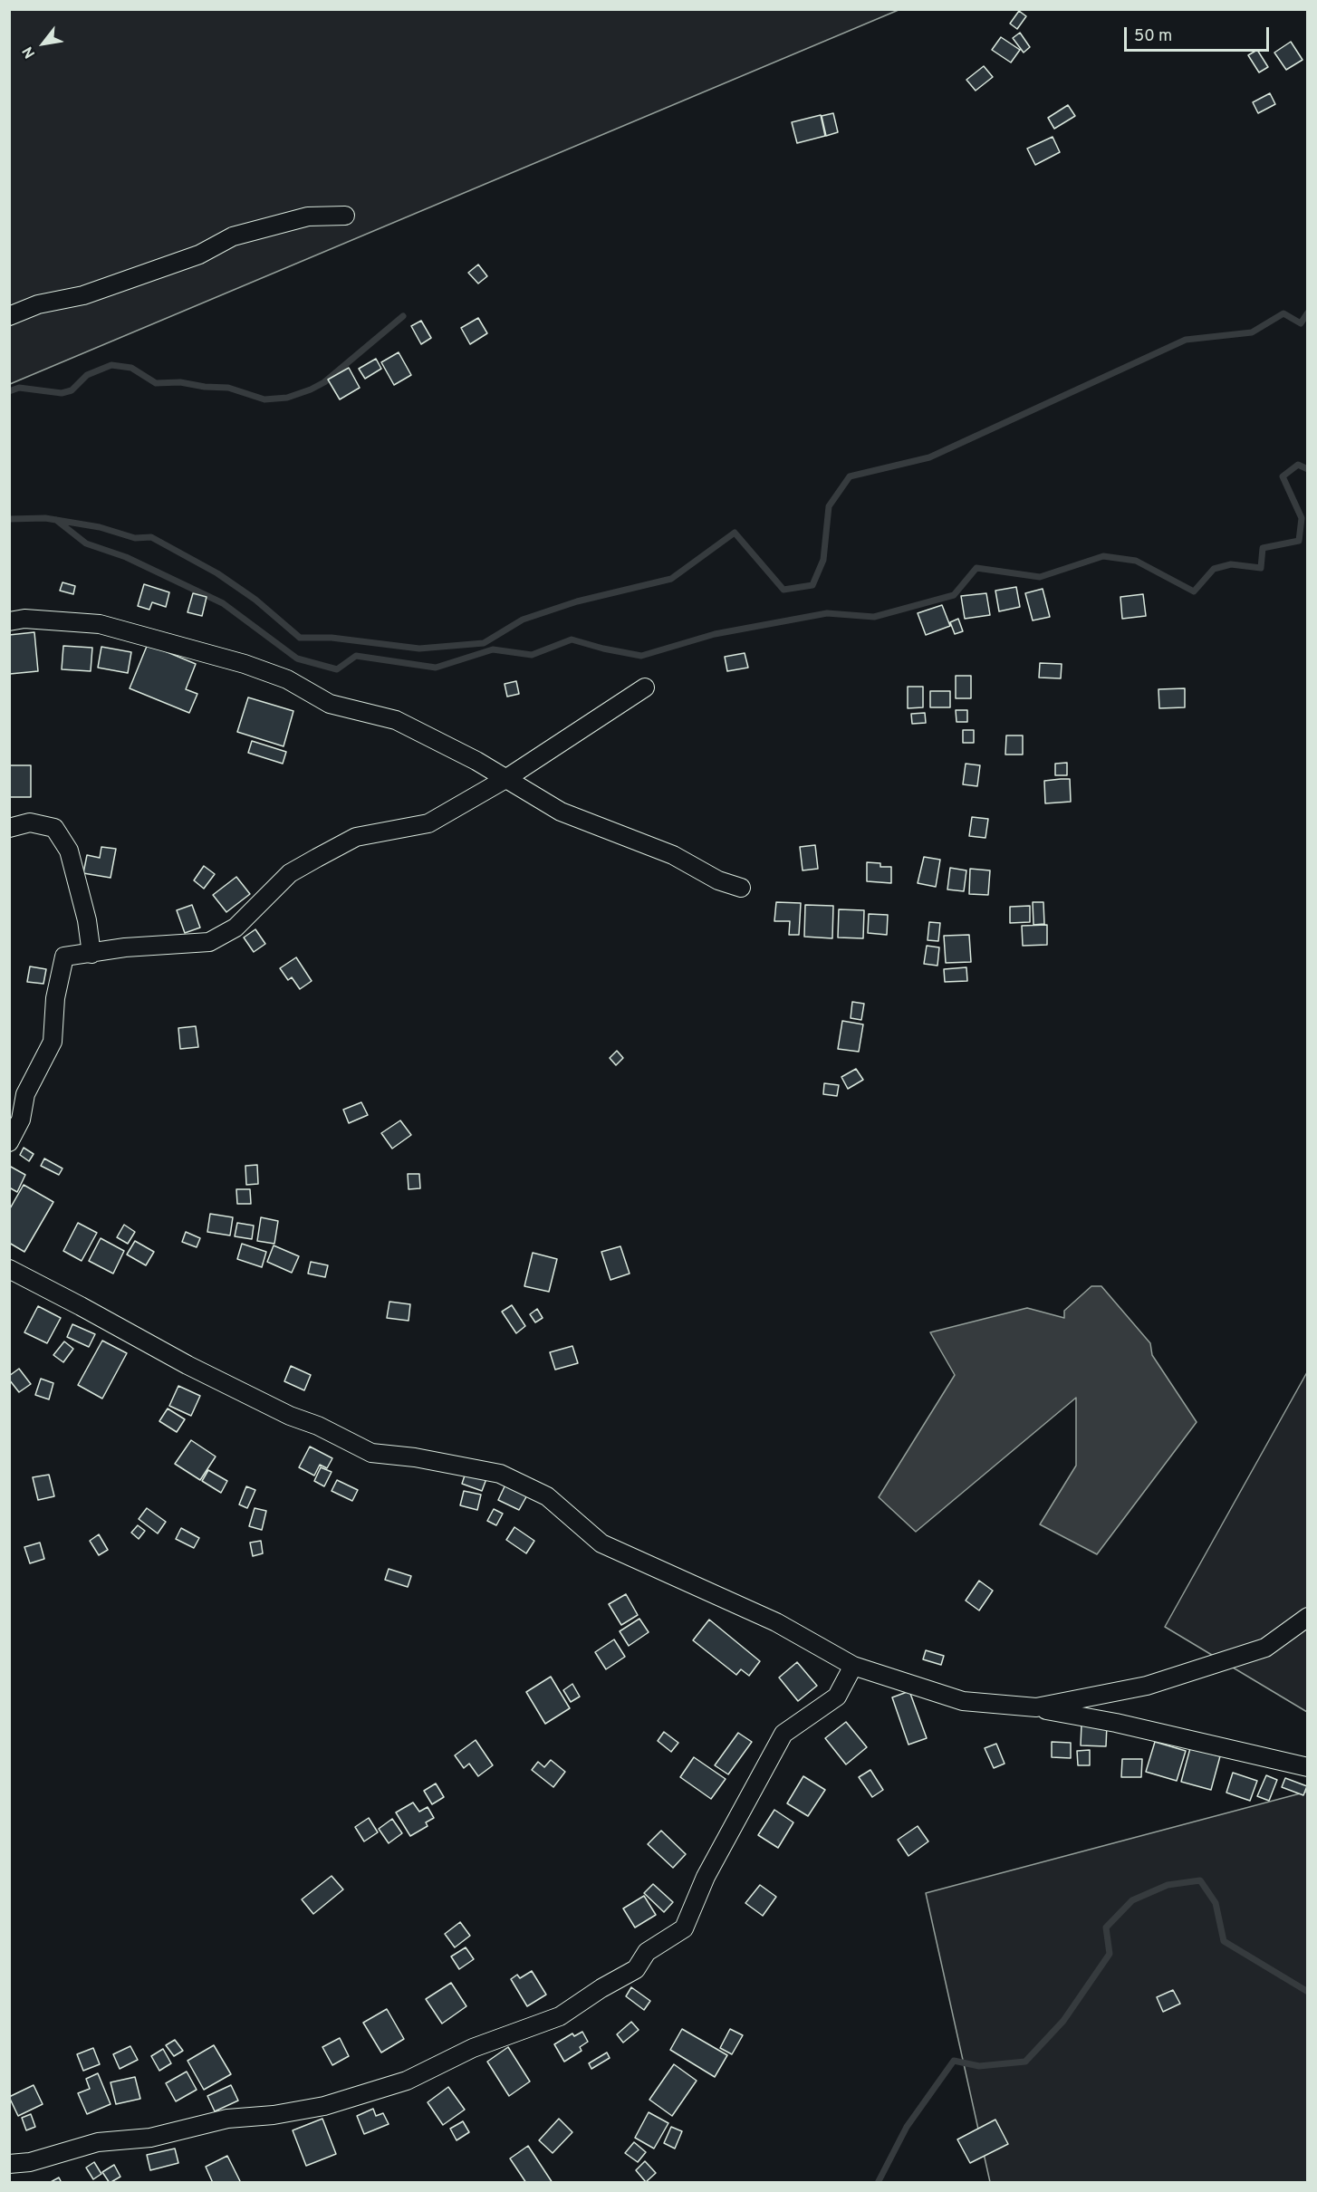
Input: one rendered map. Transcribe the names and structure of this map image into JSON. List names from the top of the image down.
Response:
{
  "scale_bar": "50 m",
  "north": "bottom left"
}
